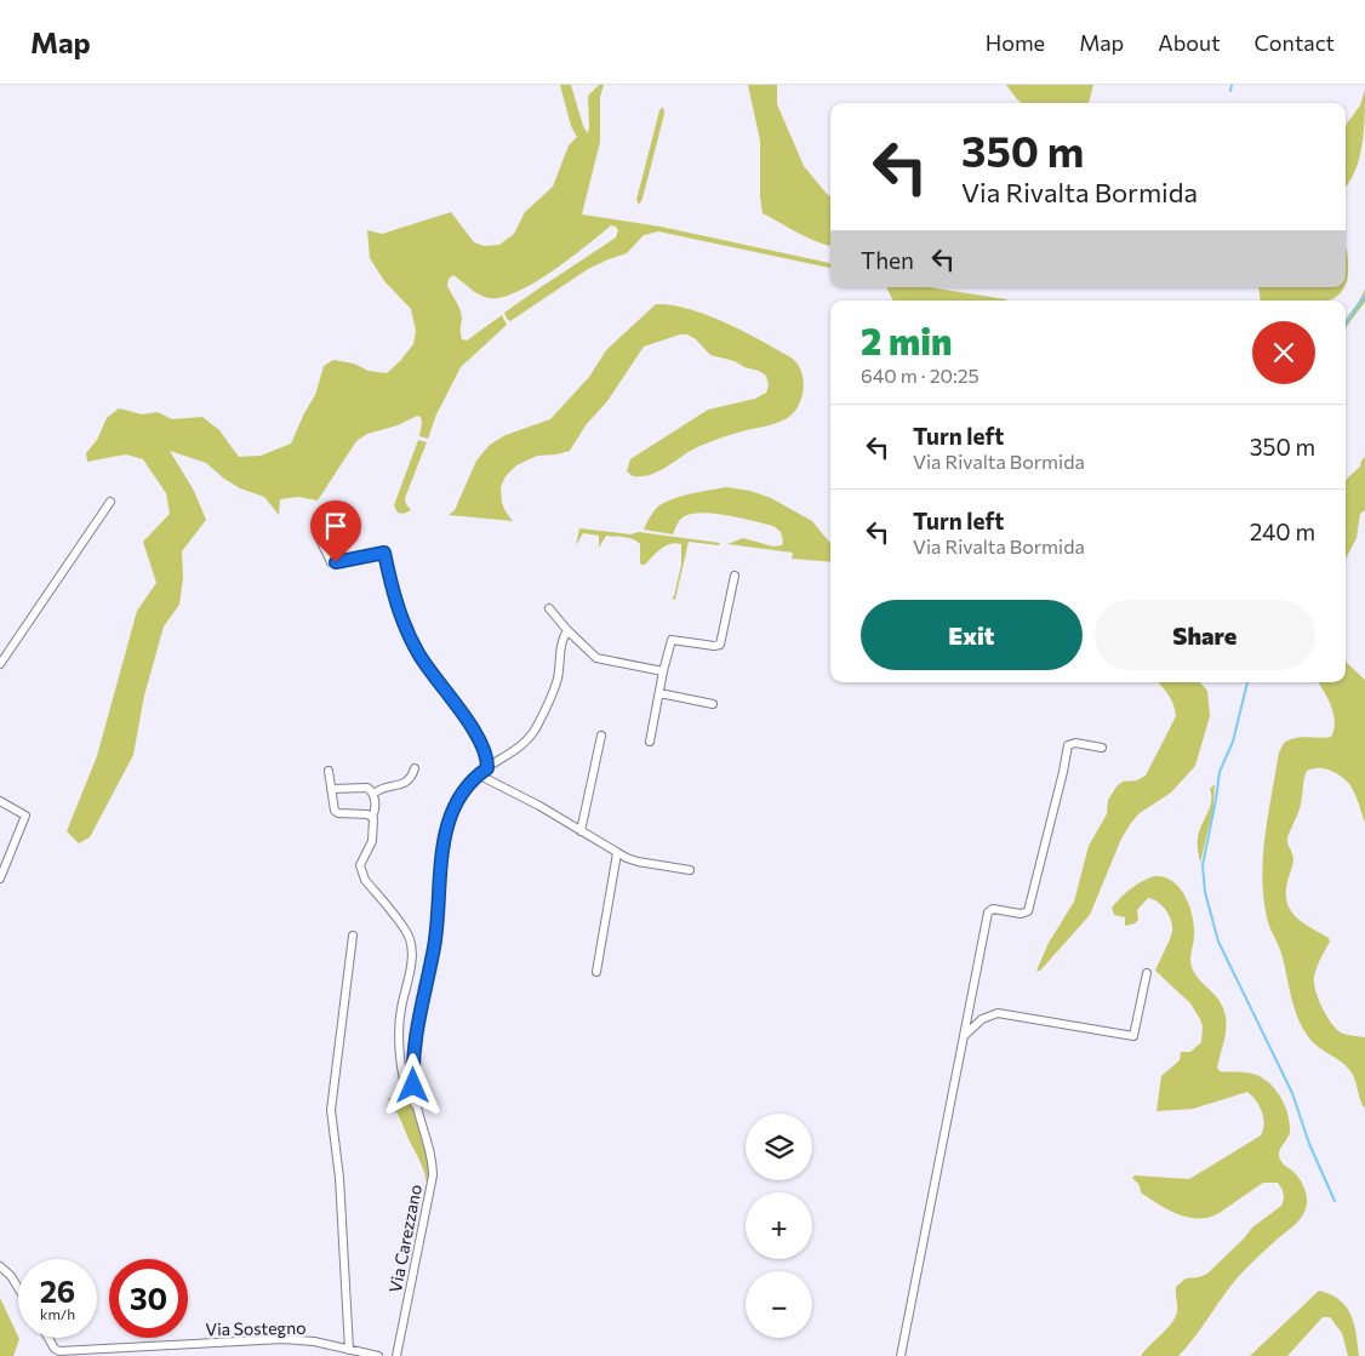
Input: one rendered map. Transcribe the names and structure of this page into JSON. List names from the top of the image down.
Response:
{
  "streets": {
    "street": ["Via Carezzano", "Via Sostegno"]
  },
  "page": {
    "header": "Map",
    "nav": [
      "Home",
      "Map",
      "About",
      "Contact"
    ],
    "turn": ["350 m", "Via Rivalta Bormida"],
    "then": "Then",
    "heading": ["2 min", "640 m · 20:25"],
    "list": [
      {
        "name": "Turn left",
        "note": "Via Rivalta Bormida",
        "value": "350 m"
      },
      {
        "name": "Turn left",
        "note": "Via Rivalta Bormida",
        "value": "240 m"
      }
    ],
    "buttons": ["Exit", "Share"],
    "map_buttons": ["+", "−"],
    "speed": "26 km/h",
    "limit": "30"
  }
}
